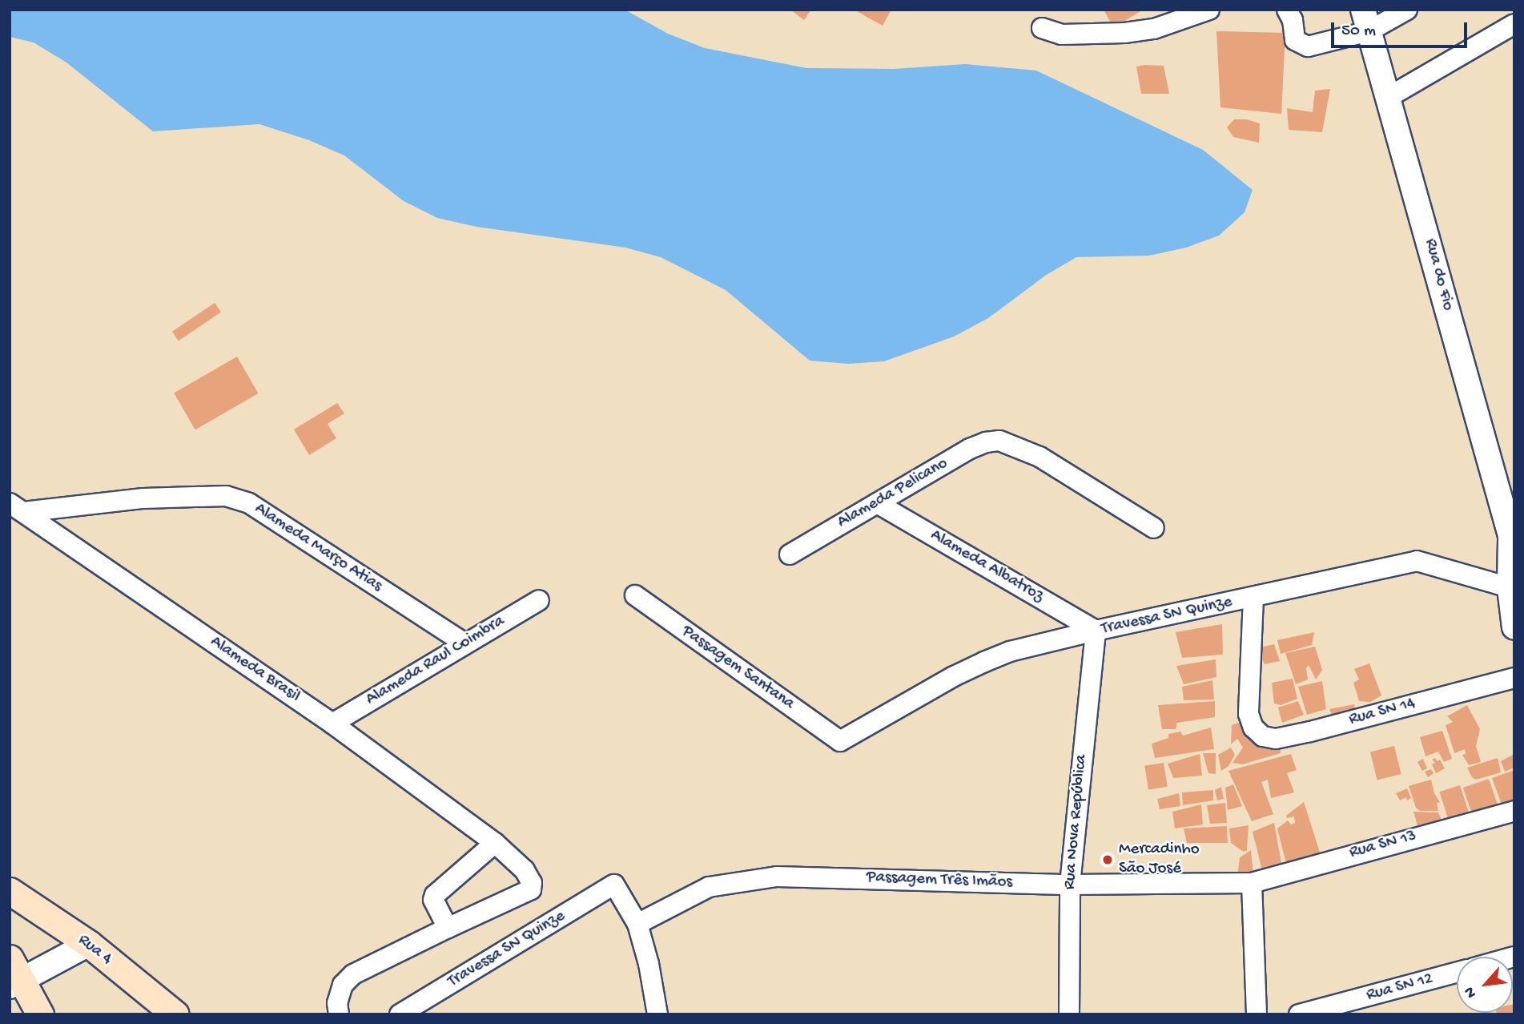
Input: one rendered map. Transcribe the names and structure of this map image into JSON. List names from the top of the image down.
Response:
{
  "streets": {
    "main road": ["Rua 4"],
    "street": [
      "Rua do Fio",
      "Alameda Pelicano",
      "Alameda Março Atias",
      "Alameda Albatroz",
      "Travessa SN Quinze",
      "Alameda Raul Coimbra",
      "Passagem Santana",
      "Alameda Brasil",
      "Rua SN 14",
      "Rua Nova República",
      "Rua SN 13",
      "Passagem Três Imãos",
      "Rua SN 12"
    ]
  },
  "crossings": [
    ["Rua do Fio", "Travessa SN Quinze"],
    ["Alameda Pelicano", "Alameda Albatroz"],
    ["Alameda Março Atias", "Alameda Raul Coimbra"],
    ["Alameda Março Atias", "Alameda Brasil"],
    ["Alameda Albatroz", "Travessa SN Quinze"],
    ["Alameda Albatroz", "Rua Nova República"],
    ["Travessa SN Quinze", "Passagem Santana"],
    ["Travessa SN Quinze", "Rua SN 14"],
    ["Travessa SN Quinze", "Rua Nova República"],
    ["Travessa SN Quinze", "Passagem Três Imãos"],
    ["Alameda Raul Coimbra", "Alameda Brasil"],
    ["Rua Nova República", "Passagem Três Imãos"],
    ["Rua SN 13", "Passagem Três Imãos"]
  ],
  "places": ["Mercadinho São José"],
  "scale_bar": "50 m",
  "north": "bottom left"
}
